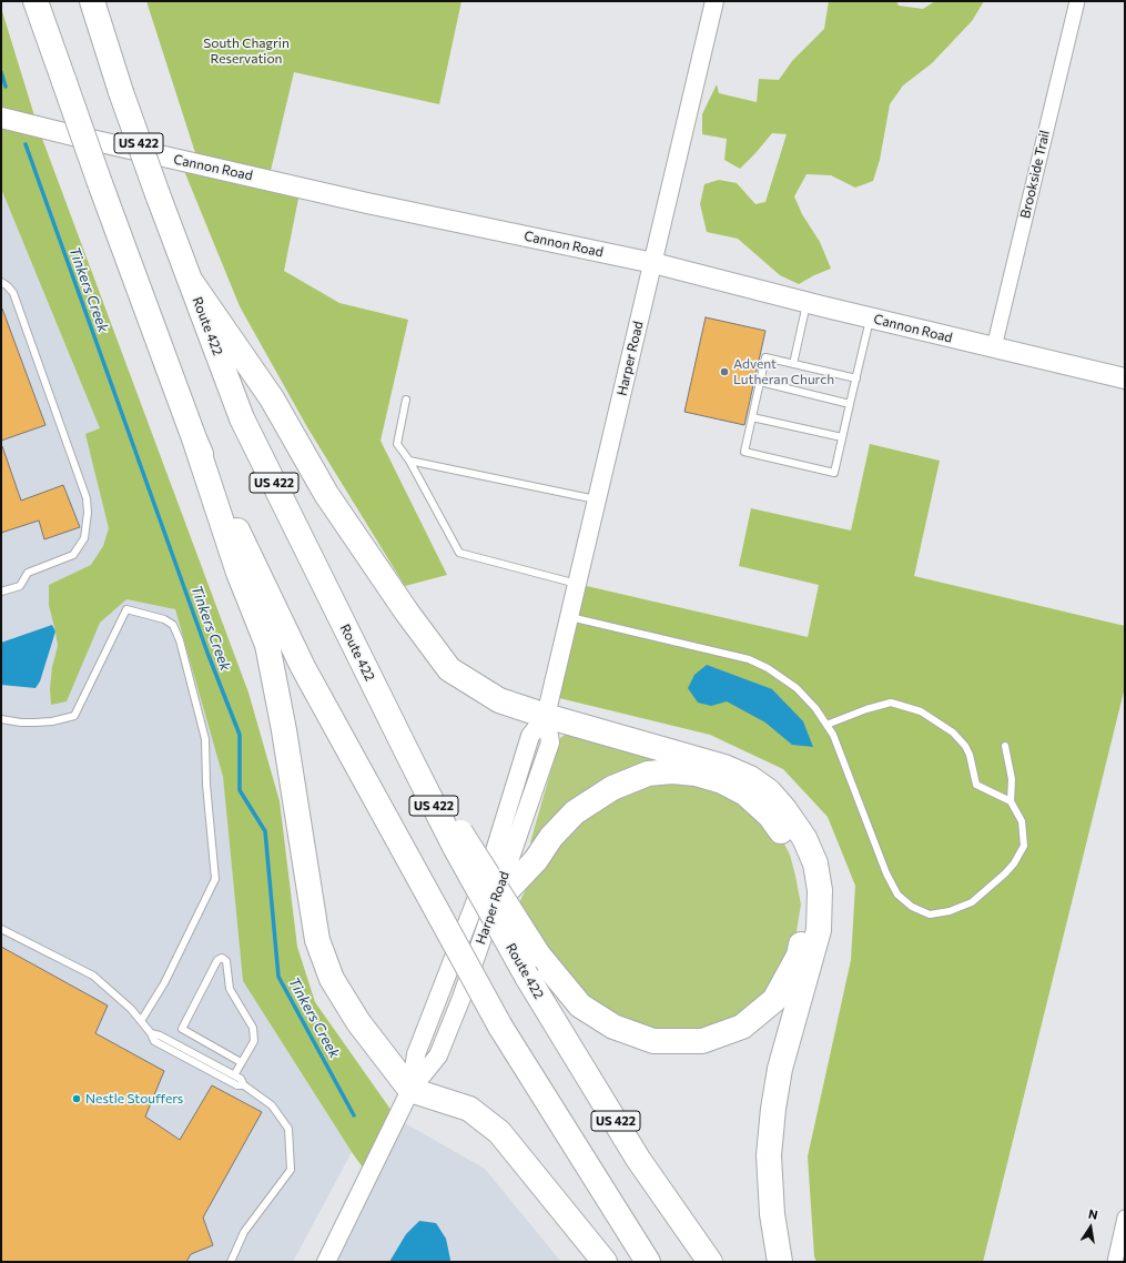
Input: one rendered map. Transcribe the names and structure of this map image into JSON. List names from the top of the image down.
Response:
{
  "streets": {
    "highway": ["US 422", "Route 422"],
    "main road": ["Cannon Road"],
    "street": ["Brookside Trail", "Harper Road"]
  },
  "crossings": [
    ["Cannon Road", "Brookside Trail"],
    ["Cannon Road", "Harper Road"]
  ],
  "water": ["Tinkers Creek"],
  "parks": ["South Chagrin Reservation"],
  "places": ["Advent Lutheran Church", "Nestle Stouffers"],
  "north": "top"
}
